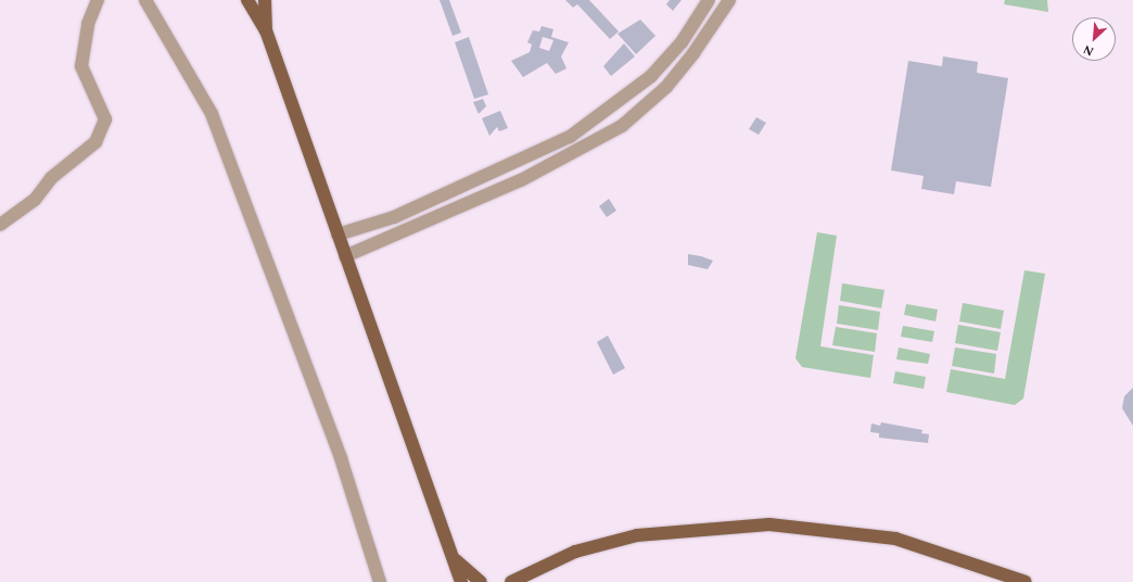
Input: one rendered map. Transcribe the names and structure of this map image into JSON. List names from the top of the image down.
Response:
{
  "north": "bottom left"
}
